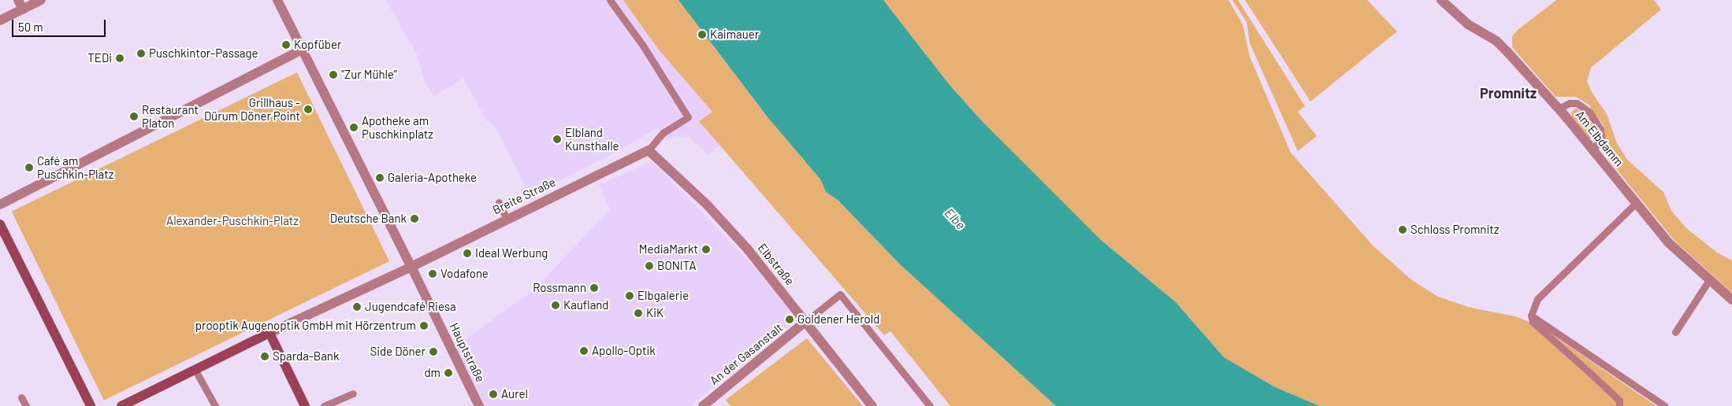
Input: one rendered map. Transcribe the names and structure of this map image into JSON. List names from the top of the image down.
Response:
{
  "streets": {
    "street": [
      "Am Elbdamm",
      "Breite Straße",
      "Elbstraße",
      "Hauptstraße",
      "An der Gasanstalt"
    ]
  },
  "crossings": [
    ["Breite Straße", "Elbstraße"],
    ["Breite Straße", "Hauptstraße"],
    ["Elbstraße", "An der Gasanstalt"]
  ],
  "districts": ["Promnitz"],
  "water": ["Elbe"],
  "parks": ["Alexander-Puschkin-Platz"],
  "places": [
    "Kaimauer",
    "Kopfüber",
    "Puschkintor-Passage",
    "TEDi",
    "\"Zur Mühle\"",
    "Grillhaus - Dürum Döner Point",
    "Restaurant Platon",
    "Apotheke am Puschkinplatz",
    "Elbland Kunsthalle",
    "Café am Puschkin-Platz",
    "Galeria-Apotheke",
    "Deutsche Bank",
    "Schloss Promnitz",
    "MediaMarkt",
    "Ideal Werbung",
    "BONITA",
    "Vodafone",
    "Rossmann",
    "Elbgalerie",
    "Kaufland",
    "Jugendcafé Riesa",
    "KiK",
    "Goldener Herold",
    "prooptik Augenoptik GmbH mit Hörzentrum",
    "Apollo-Optik",
    "Side Döner",
    "Sparda-Bank",
    "dm",
    "Aurel"
  ],
  "scale_bar": "50 m"
}
